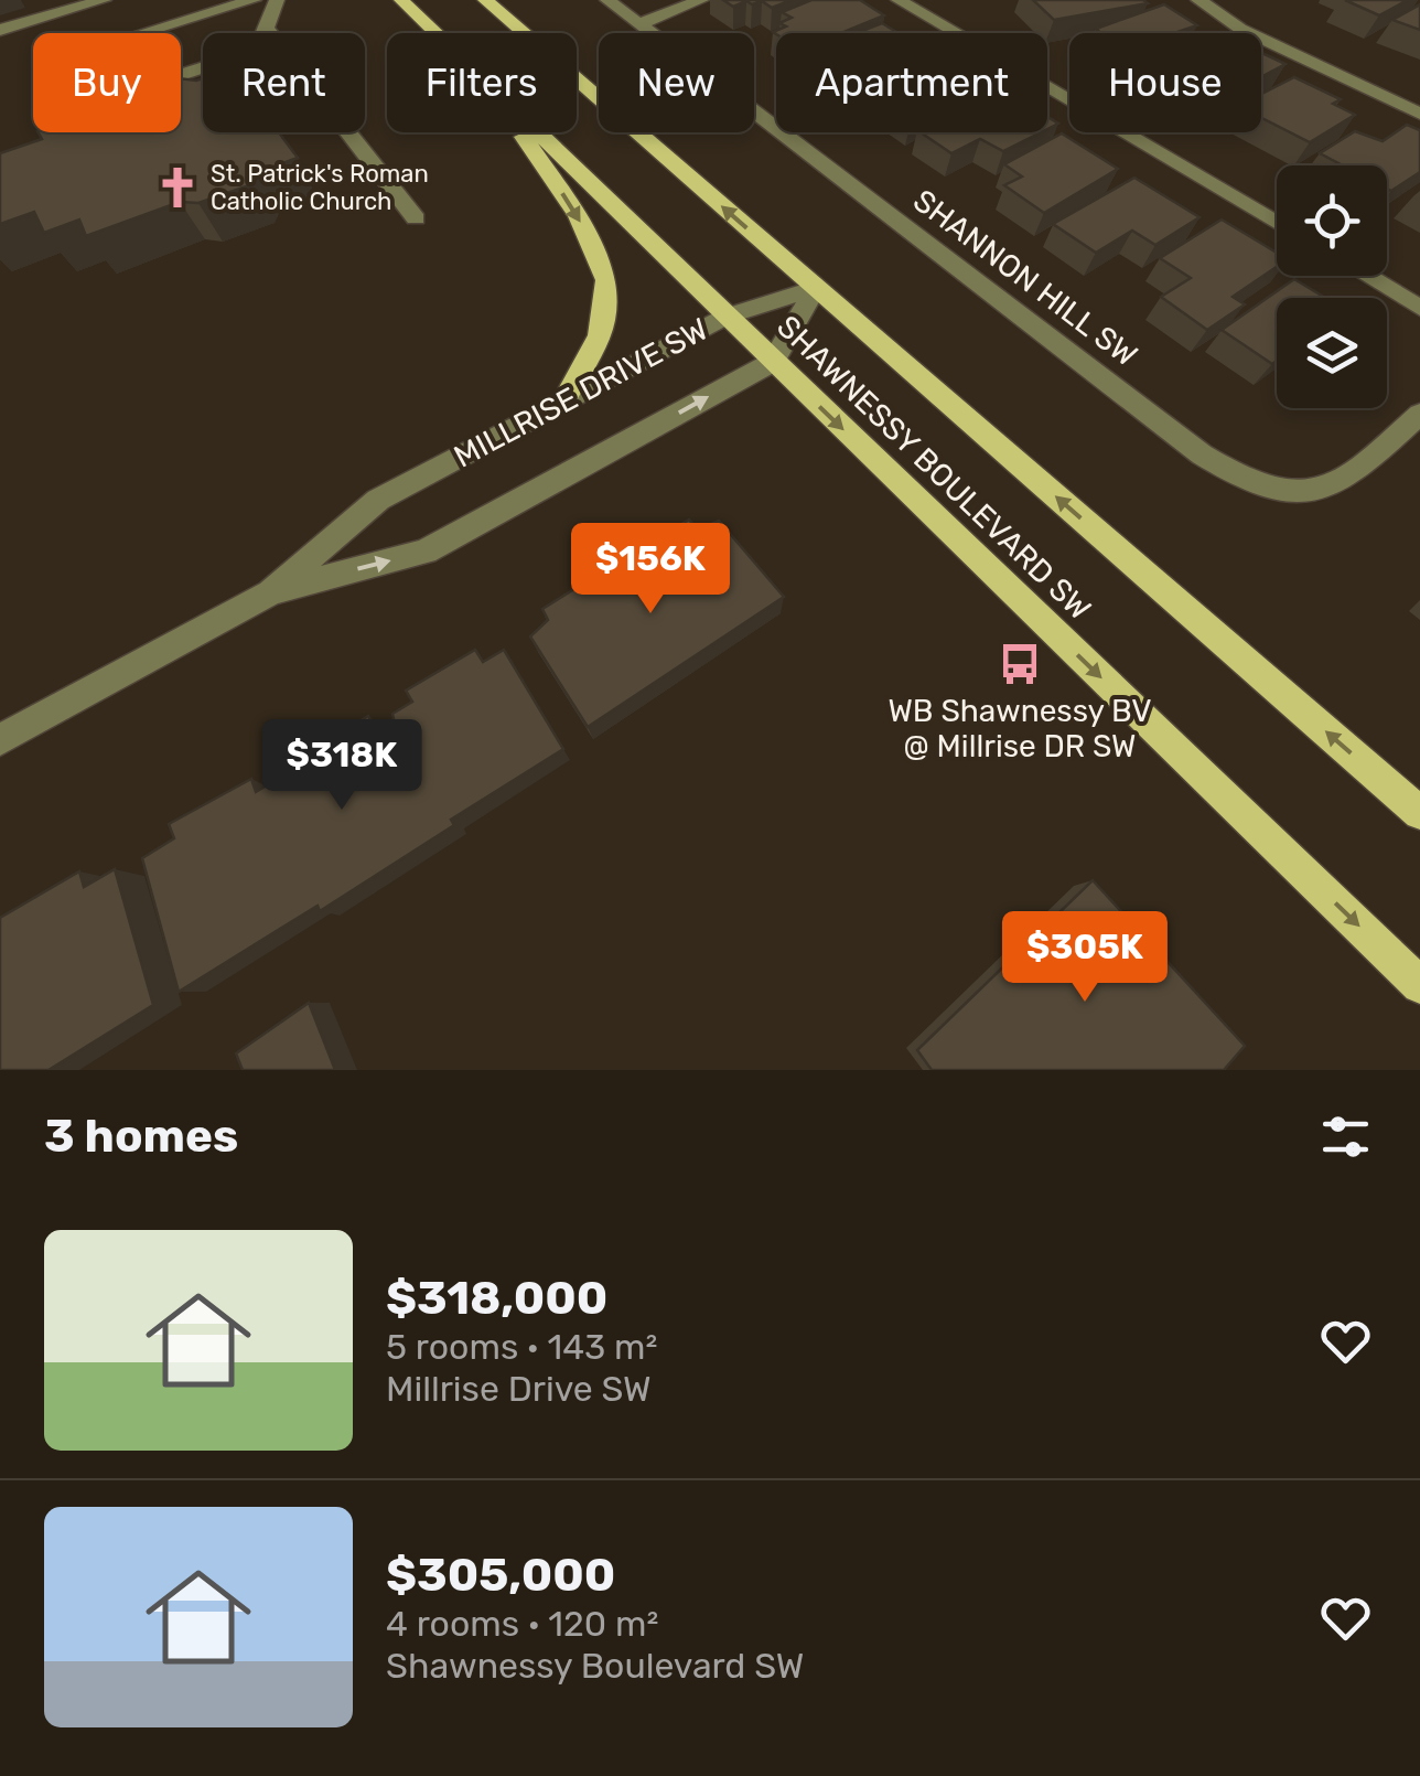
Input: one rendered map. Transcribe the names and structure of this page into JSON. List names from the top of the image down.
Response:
{
  "streets": {
    "main road": ["SHAWNESSY BOULEVARD SW"],
    "street": ["SHANNON HILL SW", "MILLRISE DRIVE SW"]
  },
  "crossings": [
    ["MILLRISE DRIVE SW", "SHAWNESSY BOULEVARD SW"]
  ],
  "places": {
    "church": ["St. Patrick's Roman Catholic Church"],
    "bus stop": ["WB Shawnessy BV @ Millrise DR SW"]
  },
  "page": {
    "chip": [
      "Buy",
      "Rent",
      "Filters",
      "New",
      "Apartment",
      "House"
    ],
    "price": ["$156K", "$318K", "$305K"],
    "heading": "3 homes",
    "list": [
      {
        "name": "$318,000",
        "note": "5 rooms · 143 m² · Millrise Drive SW"
      },
      {
        "name": "$305,000",
        "note": "4 rooms · 120 m² · Shawnessy Boulevard SW"
      }
    ]
  }
}
